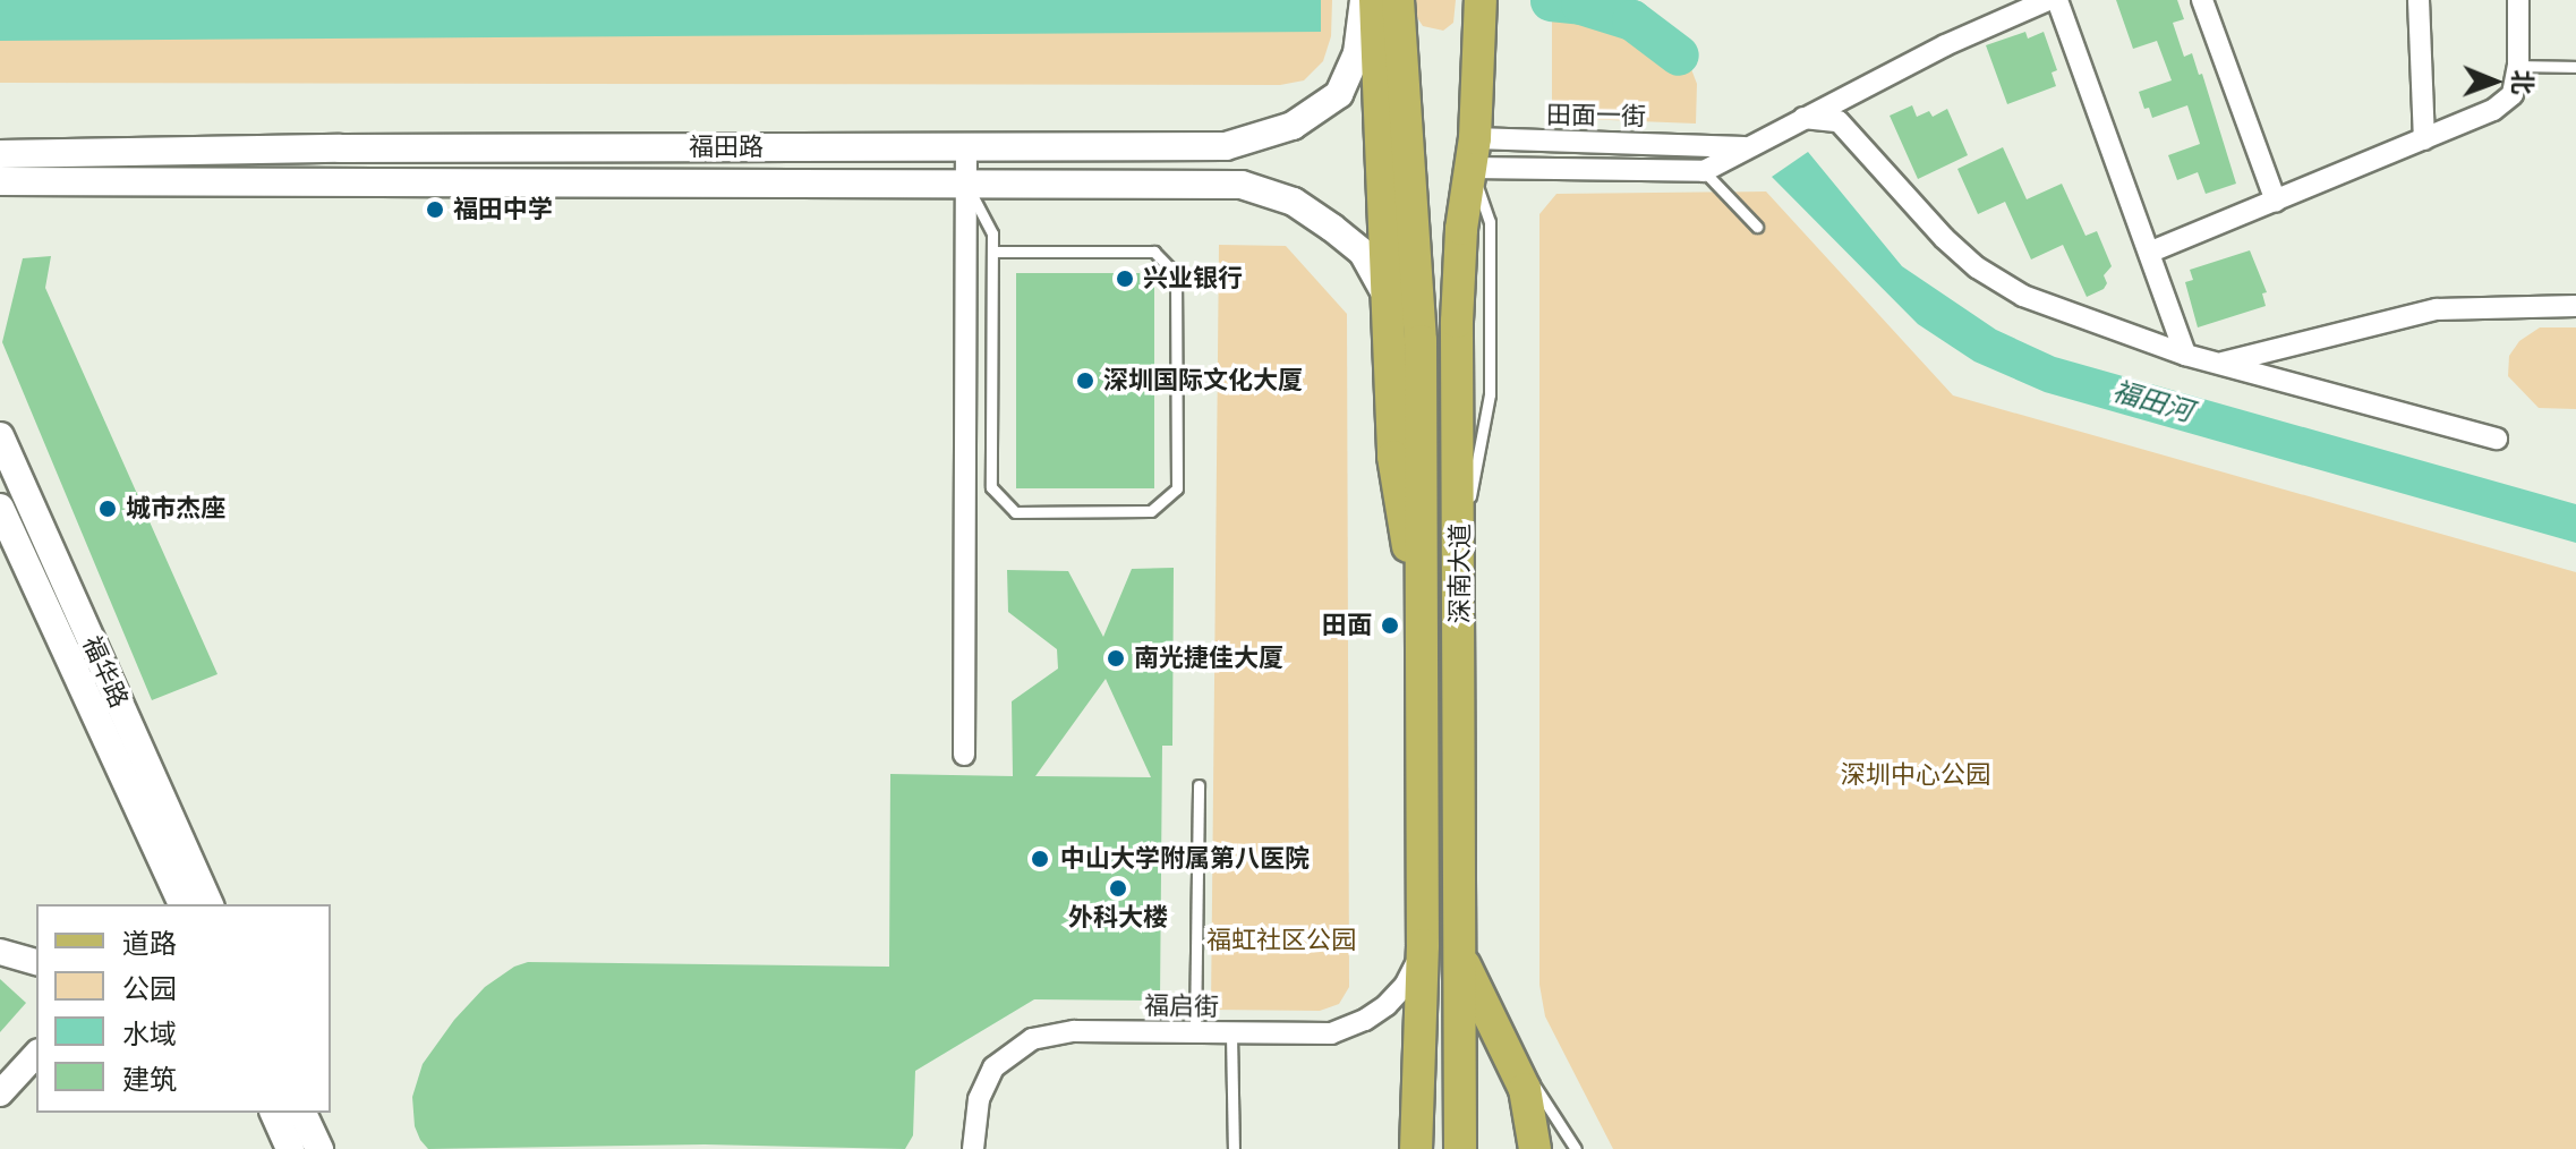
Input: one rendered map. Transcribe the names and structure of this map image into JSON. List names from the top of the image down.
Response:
{
  "streets": {
    "main road": ["福田路", "深南大道", "福华路"],
    "street": ["田面一街", "福启街"]
  },
  "crossings": [
    ["田面一街", "深南大道"],
    ["深南大道", "福启街"]
  ],
  "water": ["福田河"],
  "parks": ["深圳中心公园", "福虹社区公园"],
  "places": [
    "福田中学",
    "兴业银行",
    "深圳国际文化大厦",
    "城市杰座",
    "田面",
    "南光捷佳大厦",
    "中山大学附属第八医院",
    "外科大楼"
  ],
  "legend": [
    "道路",
    "公园",
    "水域",
    "建筑"
  ],
  "north": "right"
}
